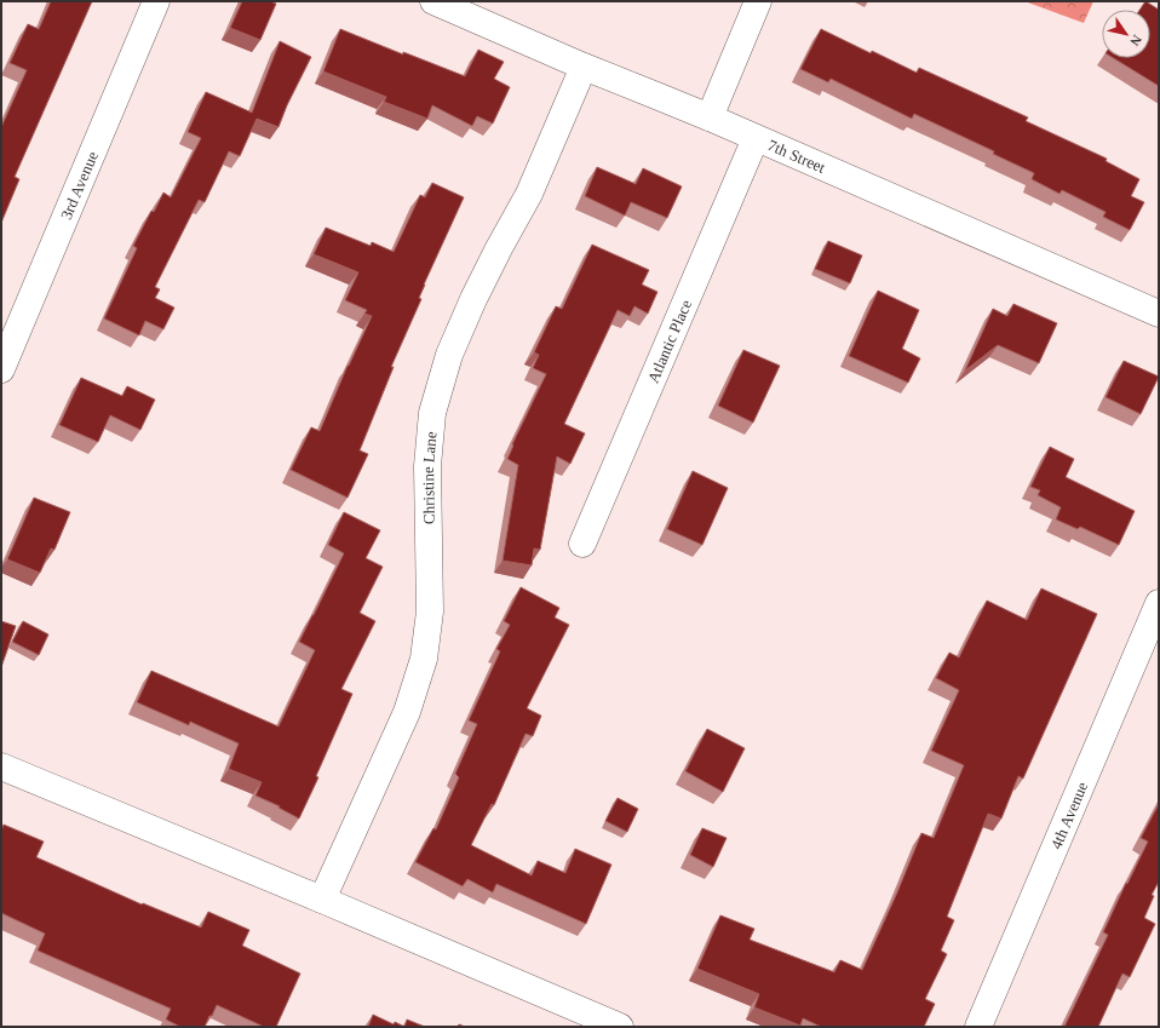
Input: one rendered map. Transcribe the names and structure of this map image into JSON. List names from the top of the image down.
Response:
{
  "streets": {
    "street": [
      "7th Street",
      "3rd Avenue",
      "Atlantic Place",
      "Christine Lane",
      "4th Avenue"
    ]
  },
  "crossings": [
    ["7th Street", "Atlantic Place"],
    ["7th Street", "Christine Lane"]
  ],
  "north": "bottom right"
}
